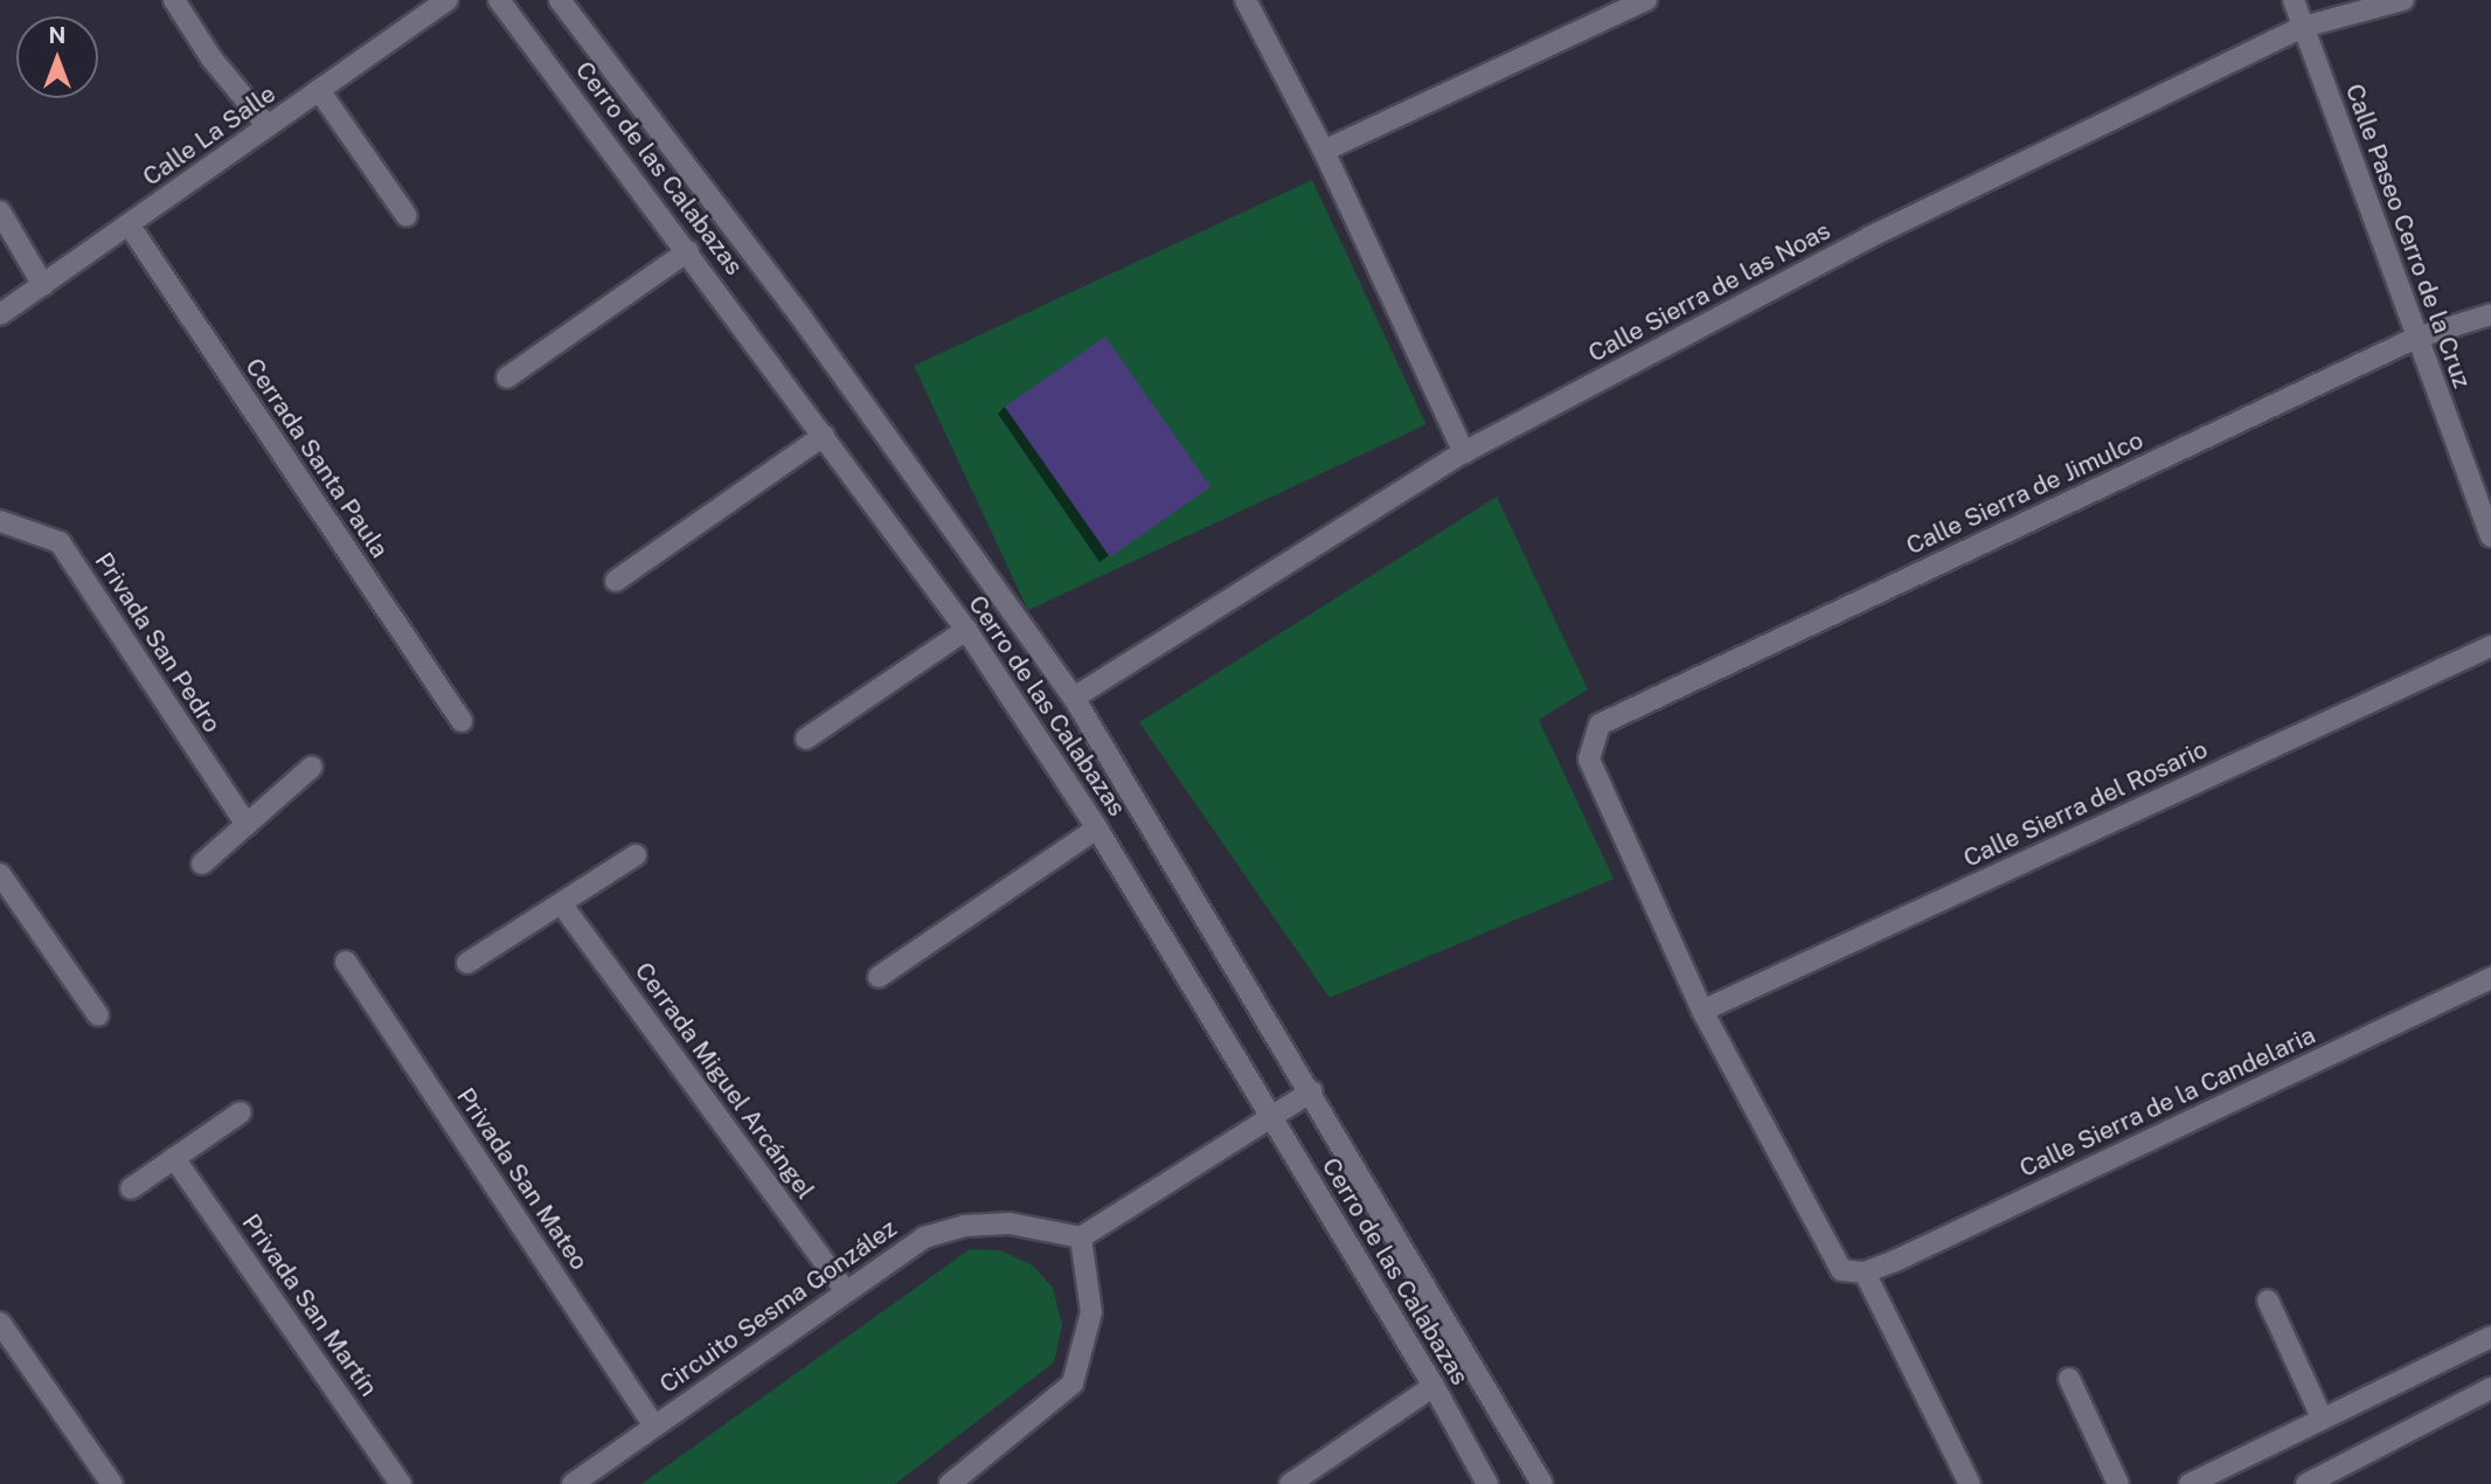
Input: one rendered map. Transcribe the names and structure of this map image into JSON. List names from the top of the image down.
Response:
{
  "streets": {
    "street": [
      "Calle La Salle",
      "Cerro de las Calabazas",
      "Calle Paseo Cerro de la Cruz",
      "Calle Sierra de las Noas",
      "Cerrada Santa Paula",
      "Calle Sierra de Jimulco",
      "Privada San Pedro",
      "Calle Sierra del Rosario",
      "Cerrada Miguel Arcángel",
      "Calle Sierra de la Candelaria",
      "Privada San Mateo",
      "Privada San Martín",
      "Circuito Sesma González"
    ]
  },
  "crossings": [
    ["Calle La Salle", "Cerrada Santa Paula"],
    ["Cerro de las Calabazas", "Calle Sierra de las Noas"],
    ["Calle Paseo Cerro de la Cruz", "Calle Sierra de las Noas"],
    ["Calle Paseo Cerro de la Cruz", "Calle Sierra de Jimulco"],
    ["Calle Sierra de Jimulco", "Calle Sierra del Rosario"],
    ["Cerrada Miguel Arcángel", "Circuito Sesma González"],
    ["Privada San Mateo", "Circuito Sesma González"]
  ],
  "north": "top"
}
